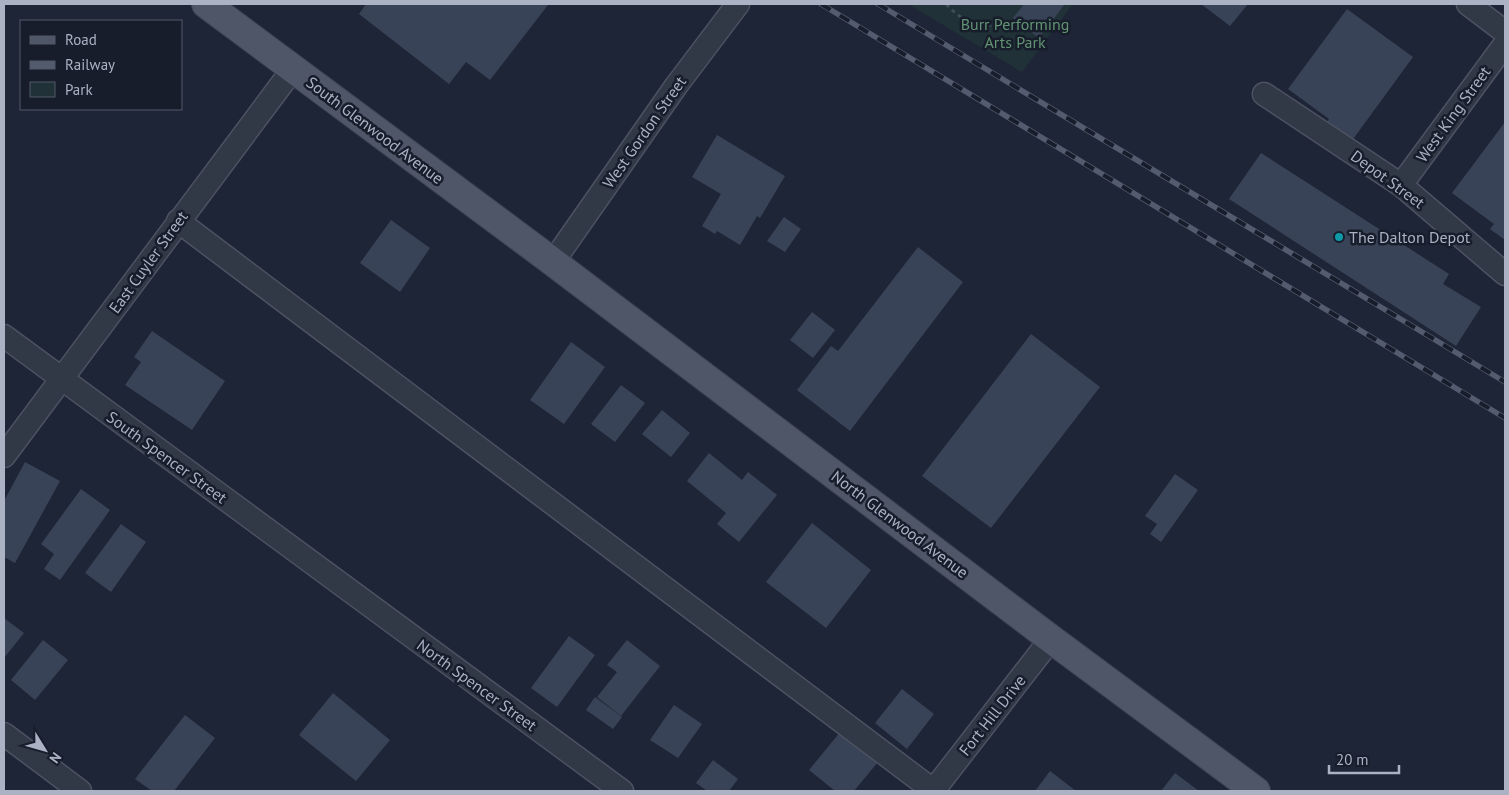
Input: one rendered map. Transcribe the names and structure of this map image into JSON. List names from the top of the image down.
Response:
{
  "streets": {
    "main road": ["South Glenwood Avenue", "North Glenwood Avenue"],
    "street": [
      "West King Street",
      "West Gordon Street",
      "Depot Street",
      "East Cuyler Street",
      "South Spencer Street",
      "North Spencer Street",
      "Fort Hill Drive"
    ]
  },
  "crossings": [
    ["West King Street", "Depot Street"],
    ["South Glenwood Avenue", "West Gordon Street"],
    ["South Glenwood Avenue", "East Cuyler Street"],
    ["South Glenwood Avenue", "North Glenwood Avenue"],
    ["West Gordon Street", "North Glenwood Avenue"],
    ["East Cuyler Street", "South Spencer Street"],
    ["South Spencer Street", "North Spencer Street"],
    ["North Glenwood Avenue", "Fort Hill Drive"]
  ],
  "parks": ["Burr Performing Arts Park"],
  "places": ["The Dalton Depot"],
  "legend": ["Road", "Railway", "Park"],
  "scale_bar": "20 m",
  "north": "bottom right"
}
